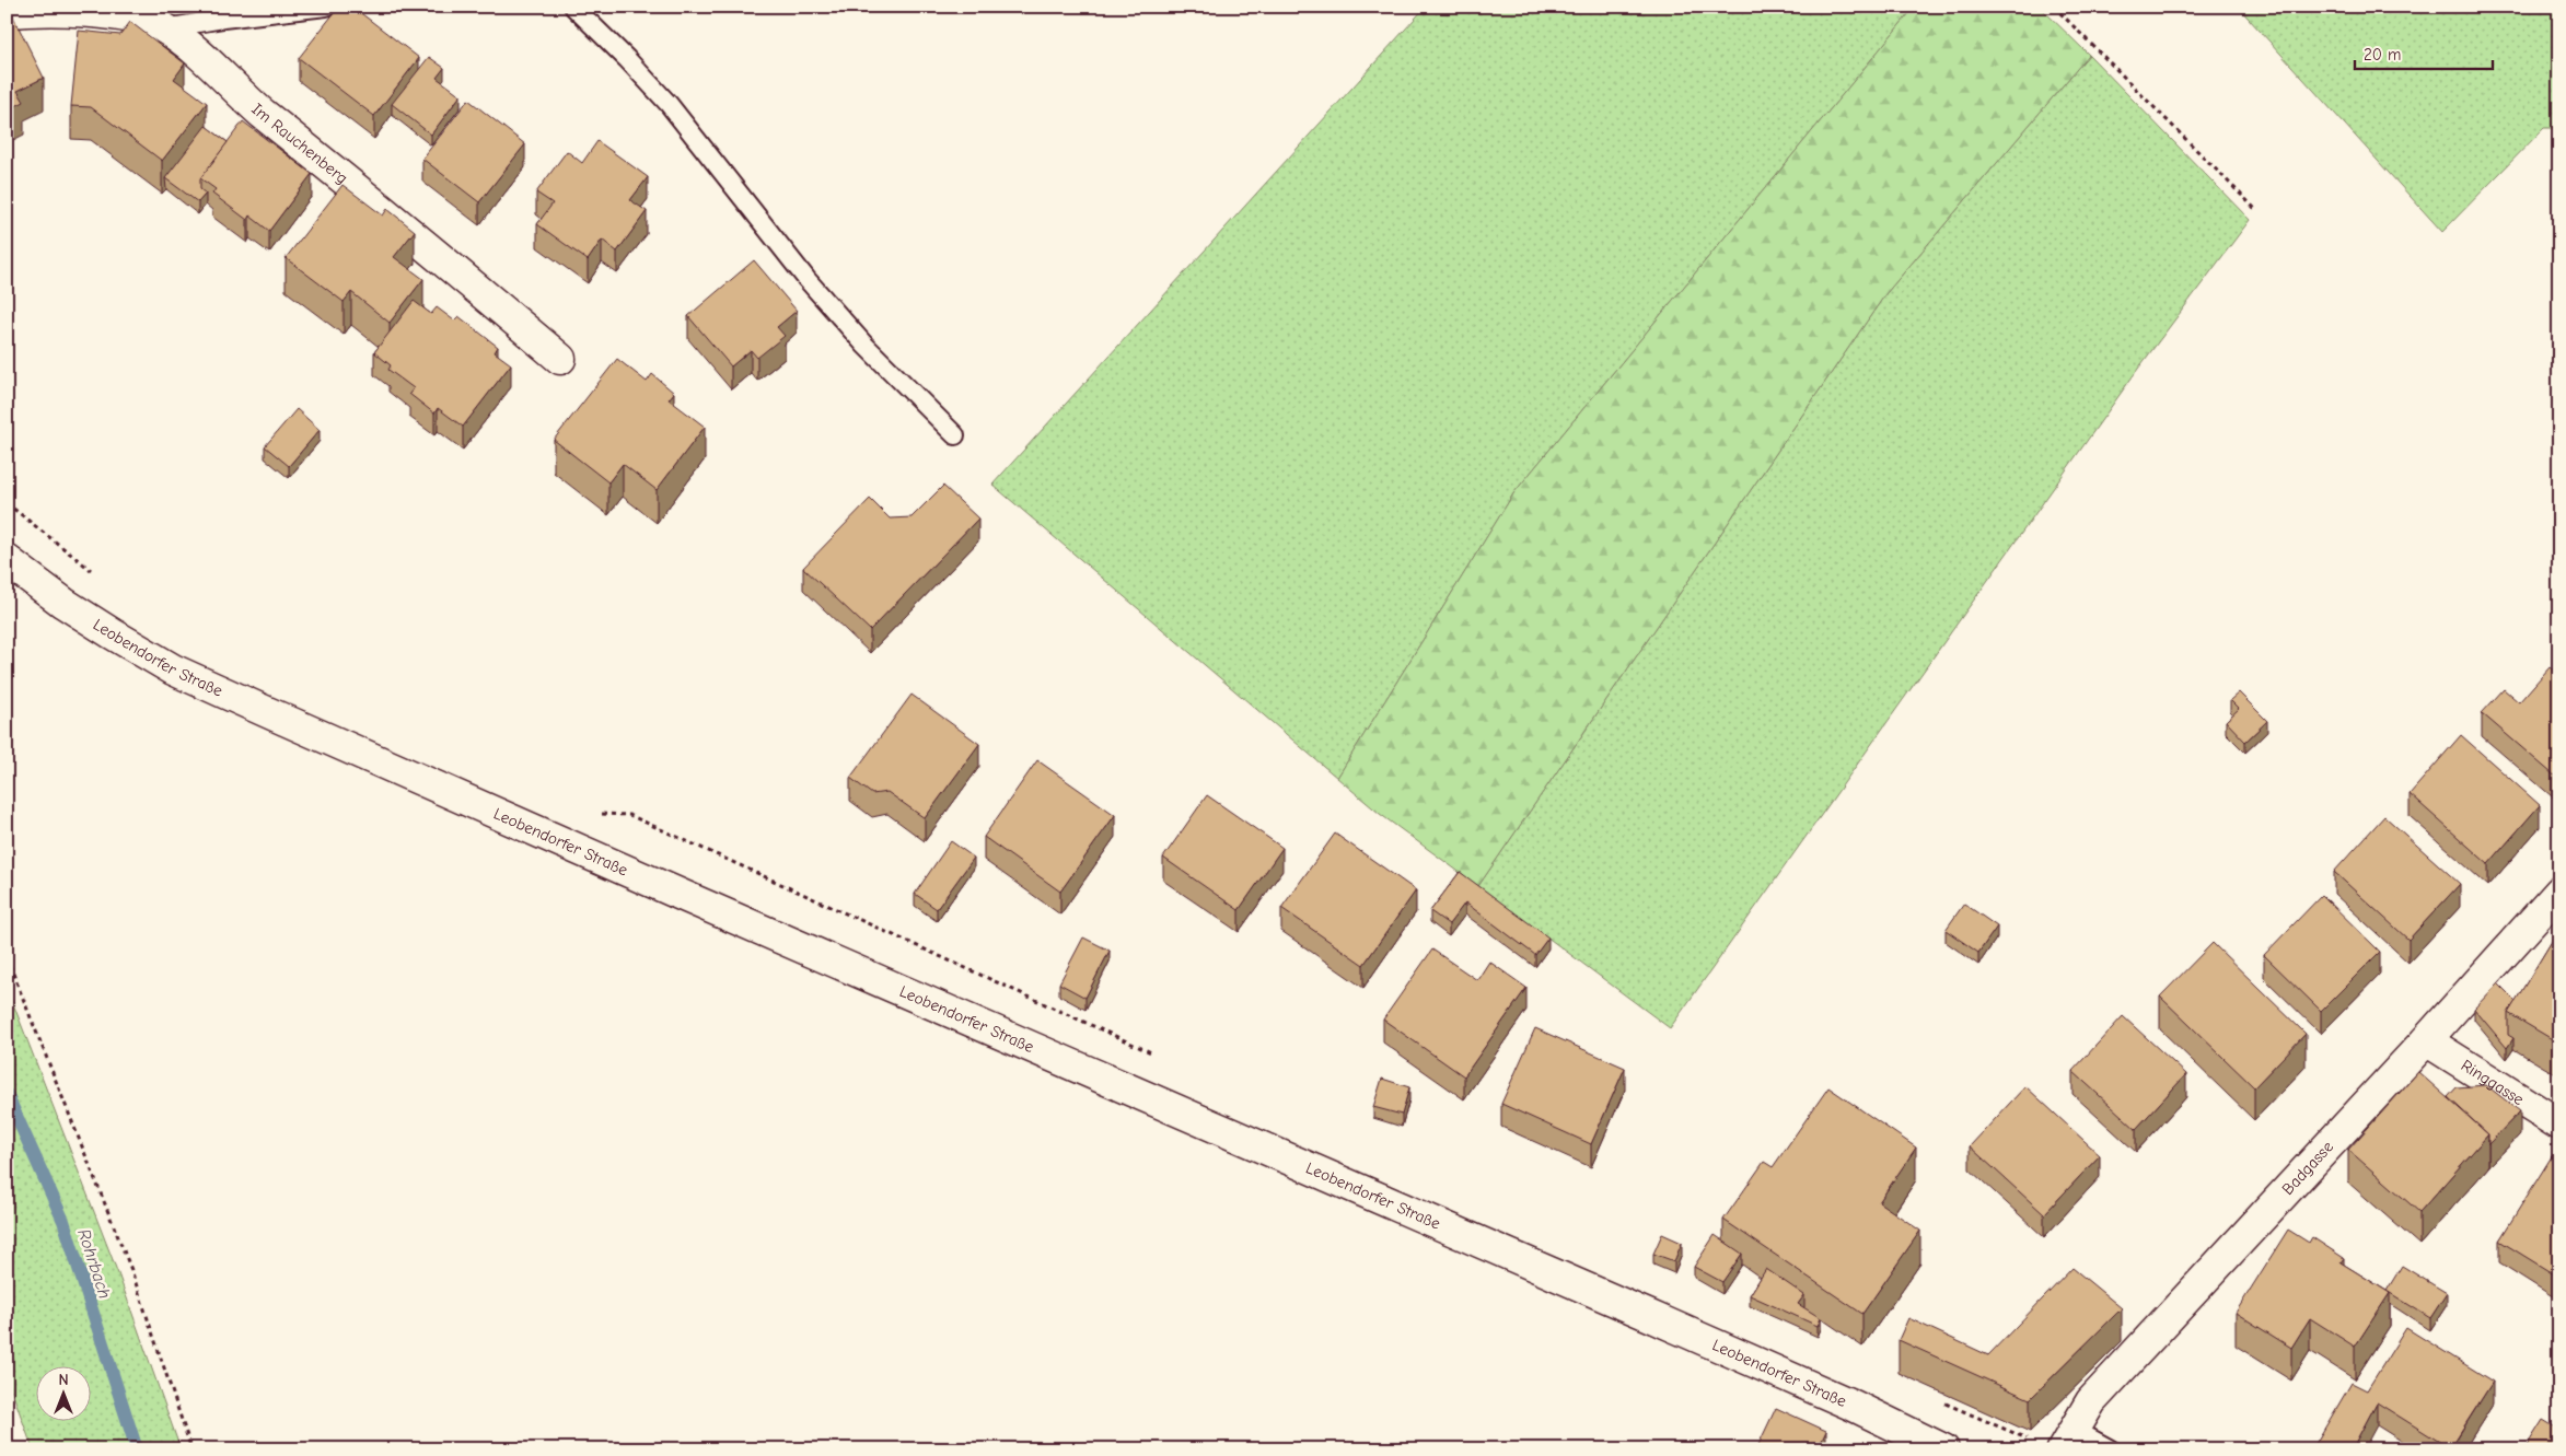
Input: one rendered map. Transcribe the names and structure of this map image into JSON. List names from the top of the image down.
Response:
{
  "streets": {
    "main road": [
      "Im Rauchenberg",
      "Leobendorfer Straße",
      "Ringgasse",
      "Badgasse"
    ]
  },
  "crossings": [
    ["Ringgasse", "Badgasse"]
  ],
  "water": ["Rohrbach"],
  "scale_bar": "20 m",
  "north": "top"
}
